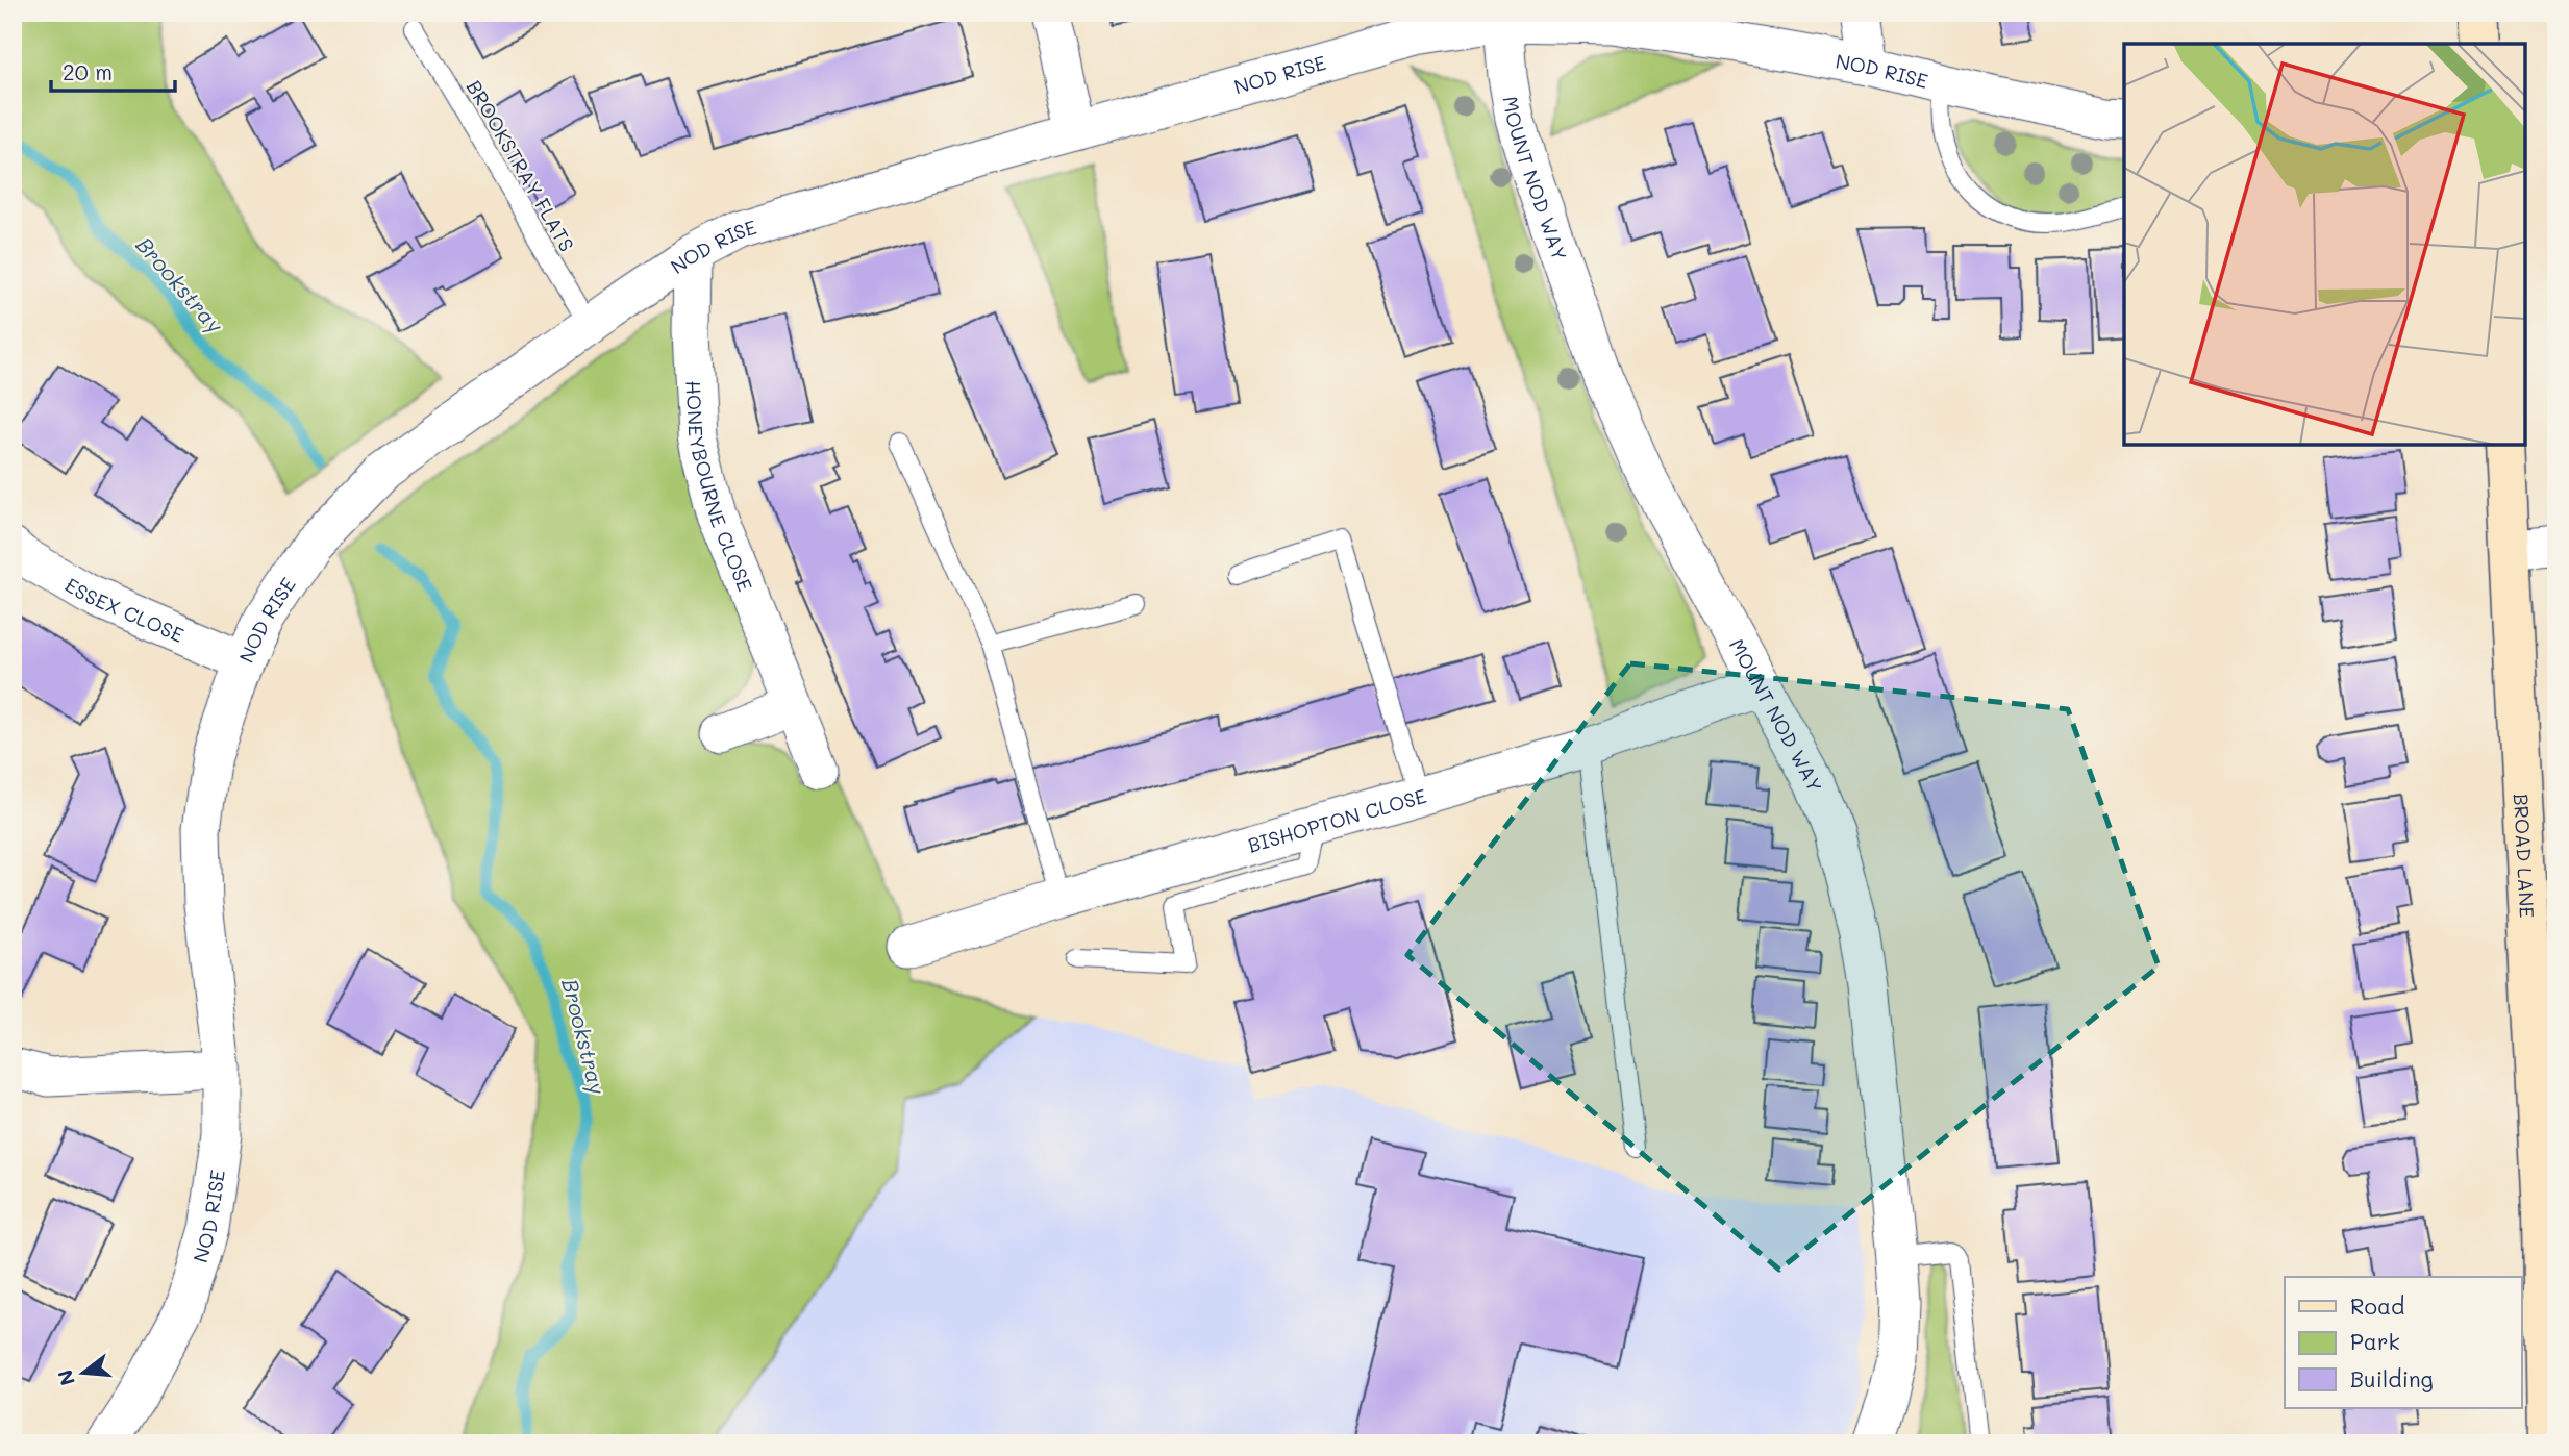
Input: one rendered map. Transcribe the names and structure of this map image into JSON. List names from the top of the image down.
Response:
{
  "streets": {
    "street": [
      "NOD RISE",
      "MOUNT NOD WAY",
      "HONEYBOURNE CLOSE",
      "ESSEX CLOSE",
      "BISHOPTON CLOSE",
      "BROAD LANE"
    ],
    "lane": ["BROOKSTRAY FLATS"]
  },
  "crossings": [
    ["NOD RISE", "BROOKSTRAY FLATS"],
    ["NOD RISE", "MOUNT NOD WAY"],
    ["NOD RISE", "HONEYBOURNE CLOSE"],
    ["NOD RISE", "ESSEX CLOSE"],
    ["MOUNT NOD WAY", "BISHOPTON CLOSE"]
  ],
  "water": ["Brookstray"],
  "legend": ["Road", "Park", "Building"],
  "scale_bar": "20 m",
  "north": "left"
}
